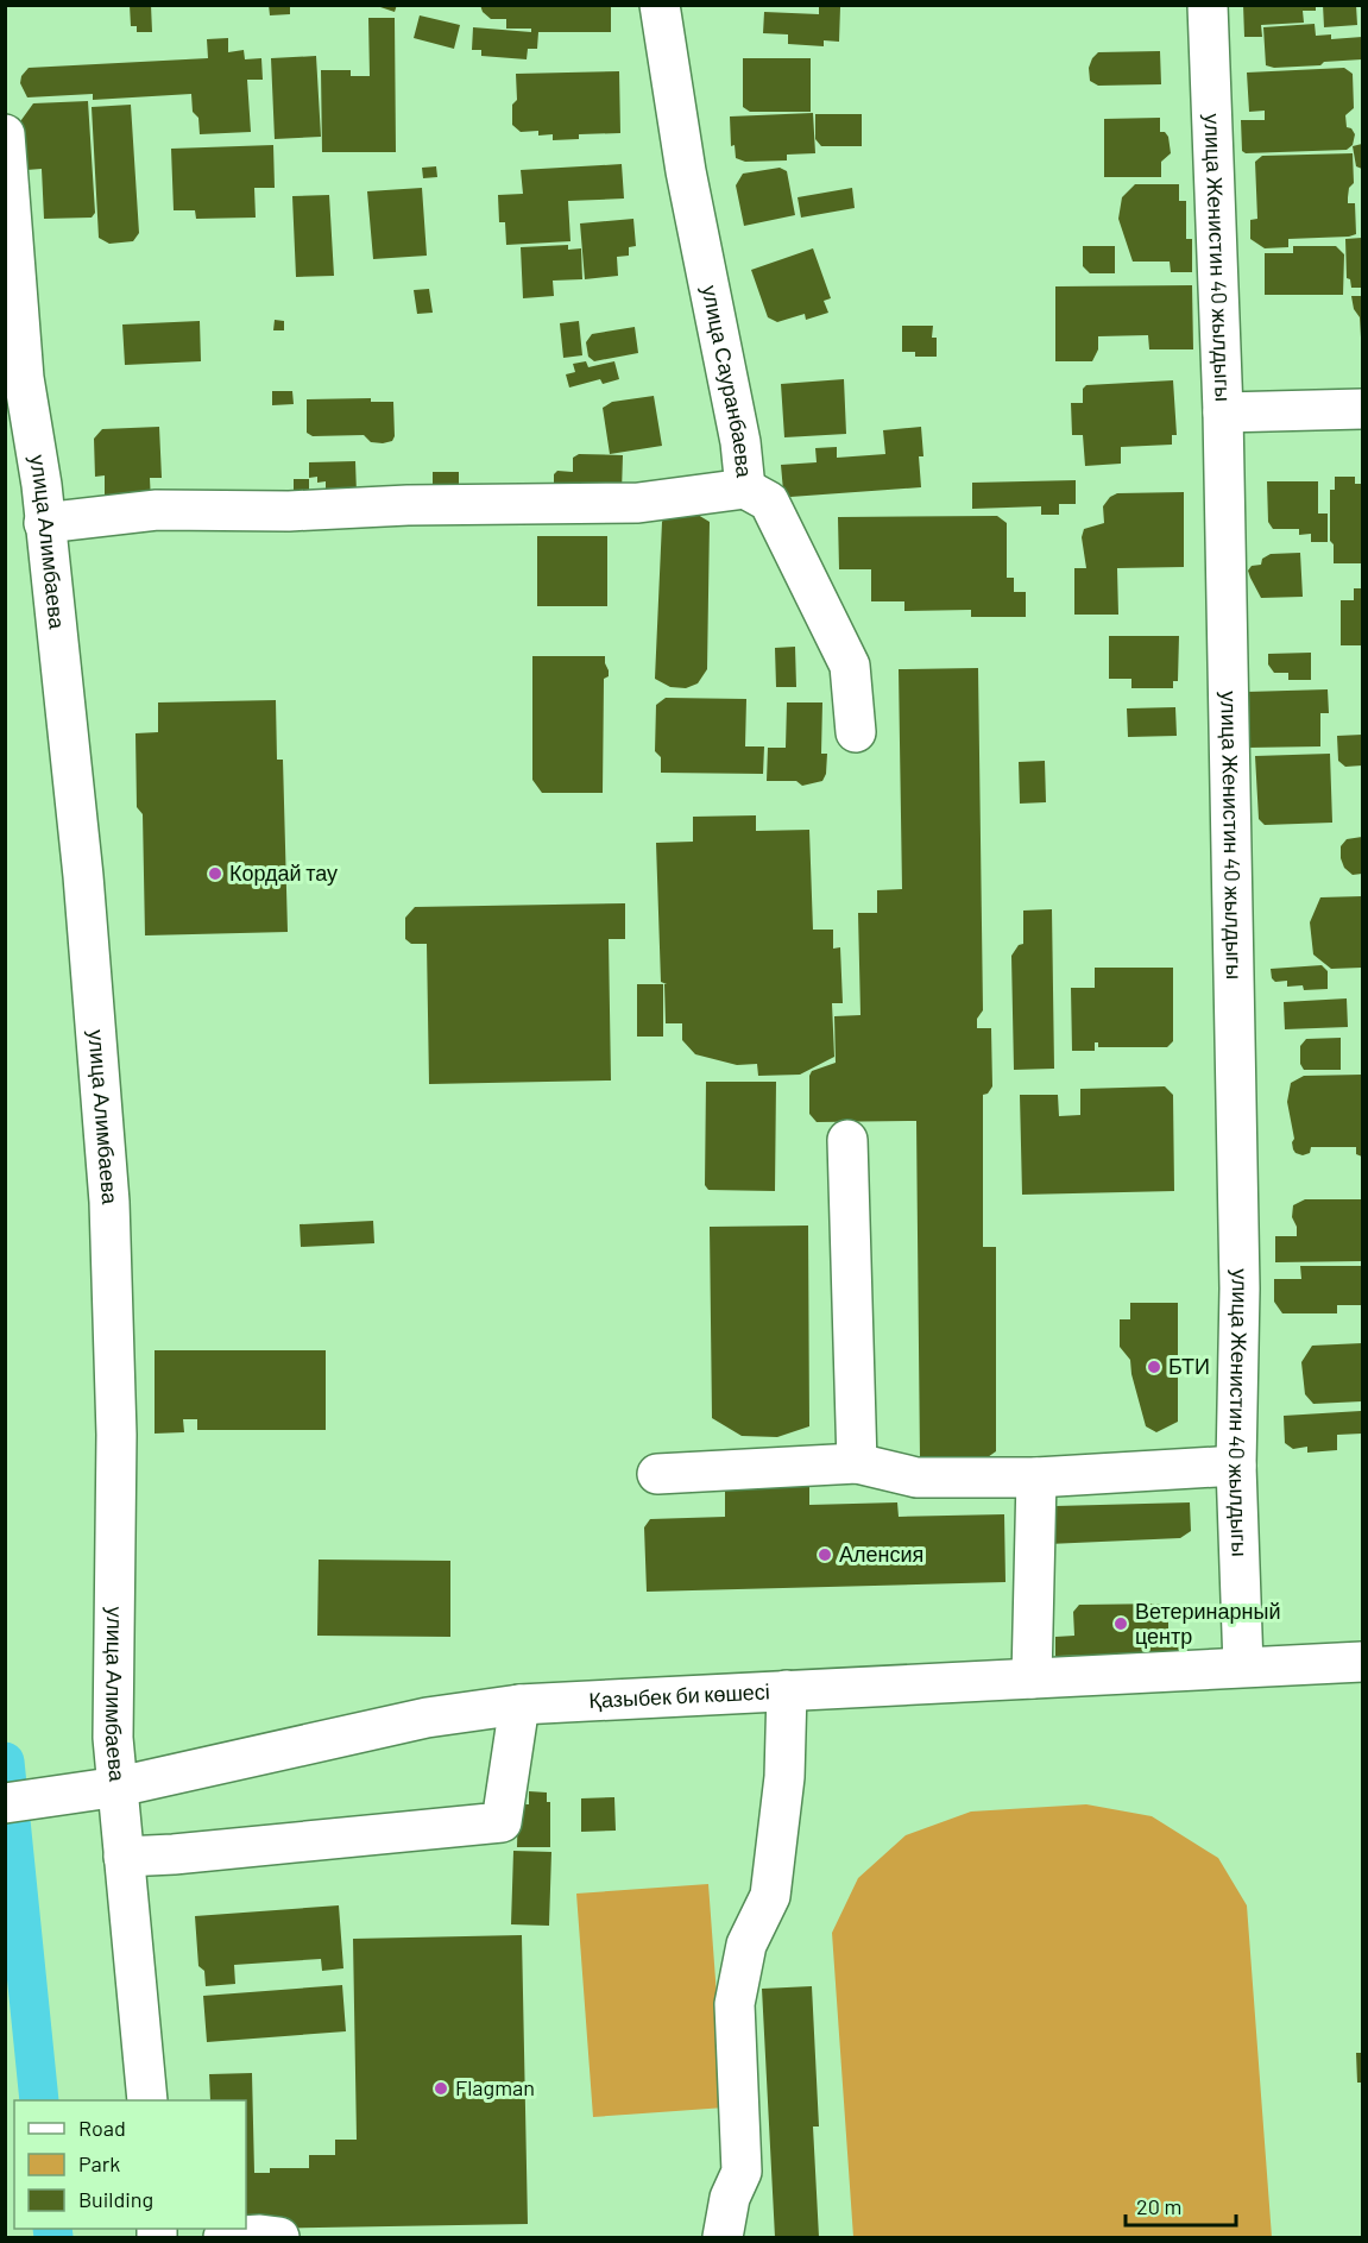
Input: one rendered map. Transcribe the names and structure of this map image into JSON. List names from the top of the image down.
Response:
{
  "streets": {
    "street": [
      "улица Женистин 40 жылдыгы",
      "улица Сауранбаева",
      "улица Алимбаева",
      "Қазыбек би көшесі"
    ]
  },
  "crossings": [
    ["улица Женистин 40 жылдыгы", "Қазыбек би көшесі"],
    ["улица Алимбаева", "Қазыбек би көшесі"]
  ],
  "places": [
    "Кордай тау",
    "БТИ",
    "Аленсия",
    "Ветеринарный центр",
    "Flagman"
  ],
  "legend": ["Road", "Park", "Building"],
  "scale_bar": "20 m"
}
